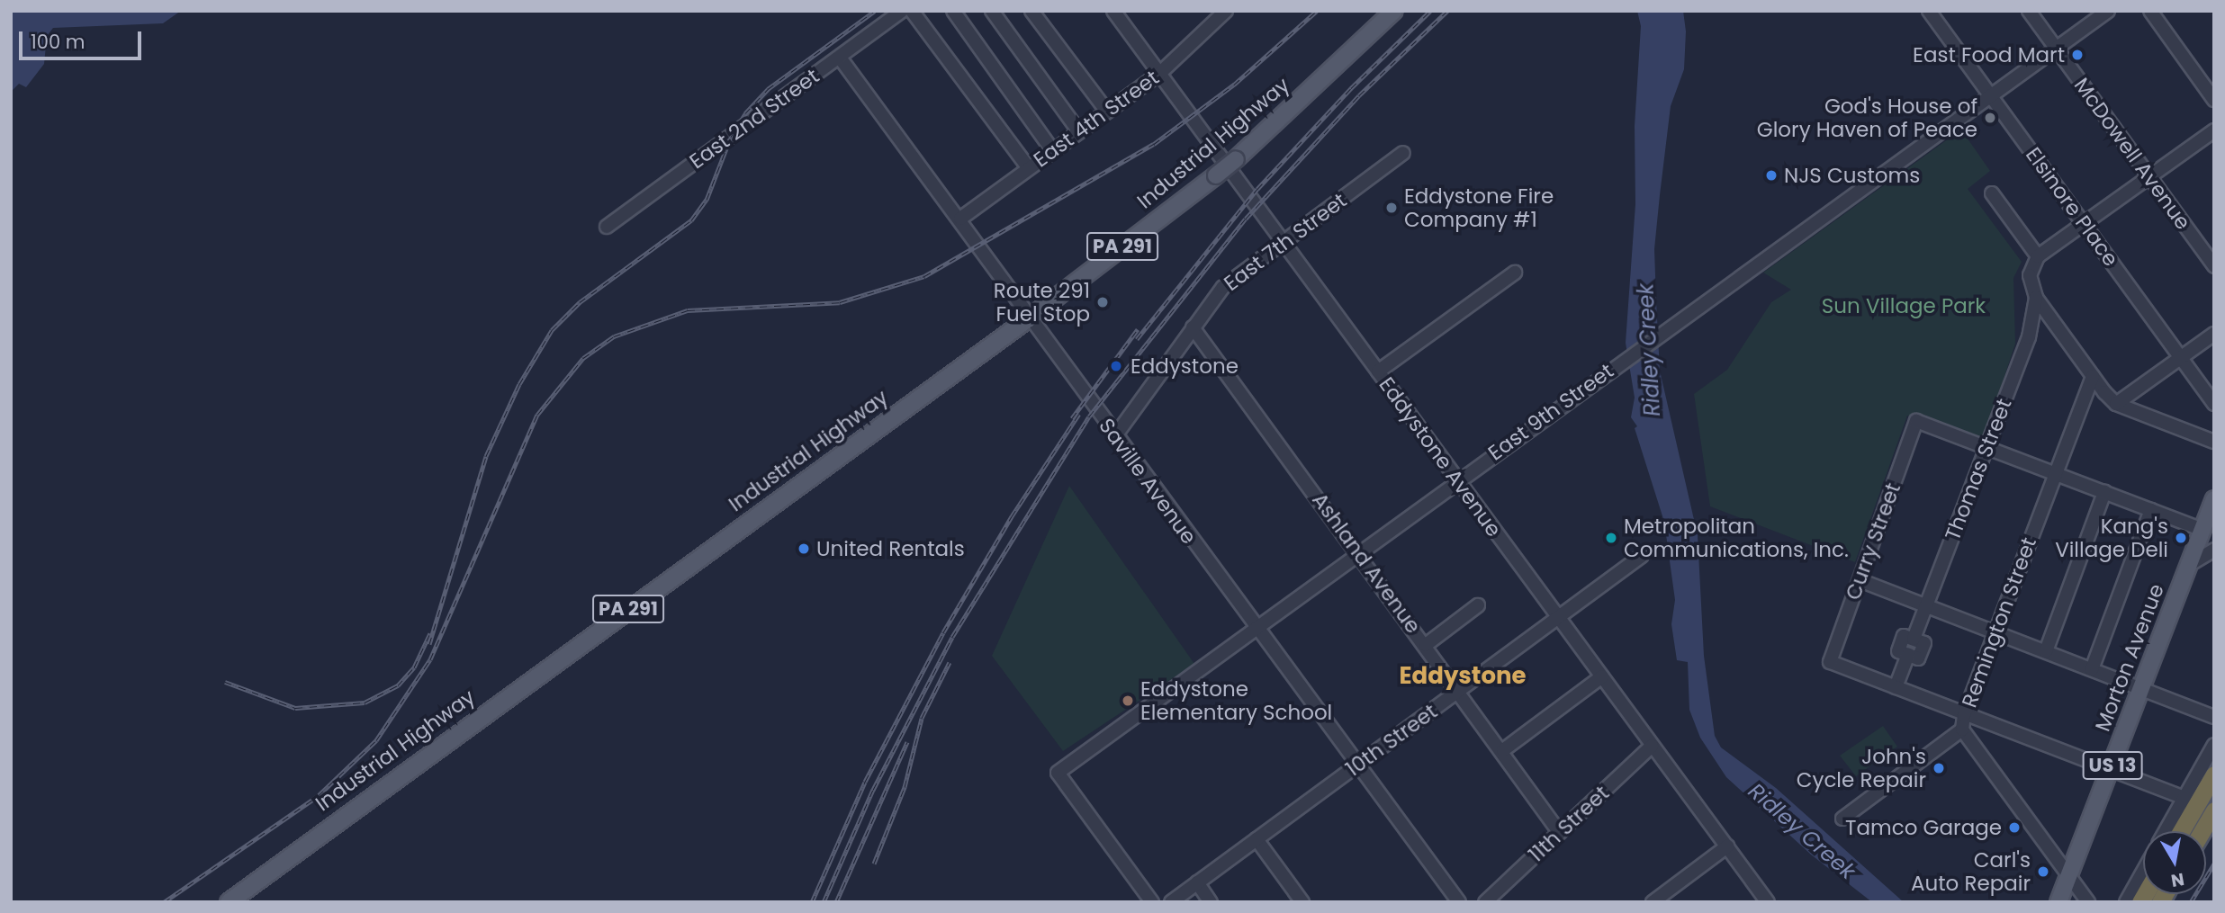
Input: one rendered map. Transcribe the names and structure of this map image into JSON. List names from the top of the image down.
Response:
{
  "streets": {
    "main road": [
      "Industrial Highway",
      "PA 291",
      "Morton Avenue",
      "US 13"
    ],
    "street": [
      "East 2nd Street",
      "East 4th Street",
      "McDowell Avenue",
      "Elsinore Place",
      "East 7th Street",
      "East 9th Street",
      "Eddystone Avenue",
      "Thomas Street",
      "Saville Avenue",
      "Curry Street",
      "Ashland Avenue",
      "Remington Street",
      "10th Street",
      "11th Street"
    ]
  },
  "crossings": [
    ["East 2nd Street", "Saville Avenue"],
    ["East 4th Street", "Eddystone Avenue"],
    ["East 4th Street", "Saville Avenue"],
    ["Industrial Highway", "Saville Avenue"],
    ["McDowell Avenue", "East 9th Street"],
    ["Elsinore Place", "East 9th Street"],
    ["East 7th Street", "Eddystone Avenue"],
    ["East 7th Street", "Saville Avenue"],
    ["East 7th Street", "Ashland Avenue"],
    ["East 9th Street", "Eddystone Avenue"],
    ["East 9th Street", "Saville Avenue"],
    ["East 9th Street", "Ashland Avenue"],
    ["Eddystone Avenue", "10th Street"],
    ["Eddystone Avenue", "11th Street"],
    ["Thomas Street", "Curry Street"],
    ["Saville Avenue", "10th Street"],
    ["Ashland Avenue", "10th Street"],
    ["Ashland Avenue", "11th Street"]
  ],
  "districts": ["Eddystone"],
  "water": ["Ridley Creek"],
  "parks": ["Sun Village Park"],
  "places": [
    "East Food Mart",
    "God's House of Glory Haven of Peace",
    "NJS Customs",
    "Eddystone Fire Company #1",
    "Route 291 Fuel Stop",
    "Eddystone",
    "Metropolitan Communications, Inc.",
    "Kang's Village Deli",
    "United Rentals",
    "Eddystone Elementary School",
    "John's Cycle Repair",
    "Tamco Garage",
    "Carl's Auto Repair"
  ],
  "scale_bar": "100 m",
  "north": "bottom"
}
